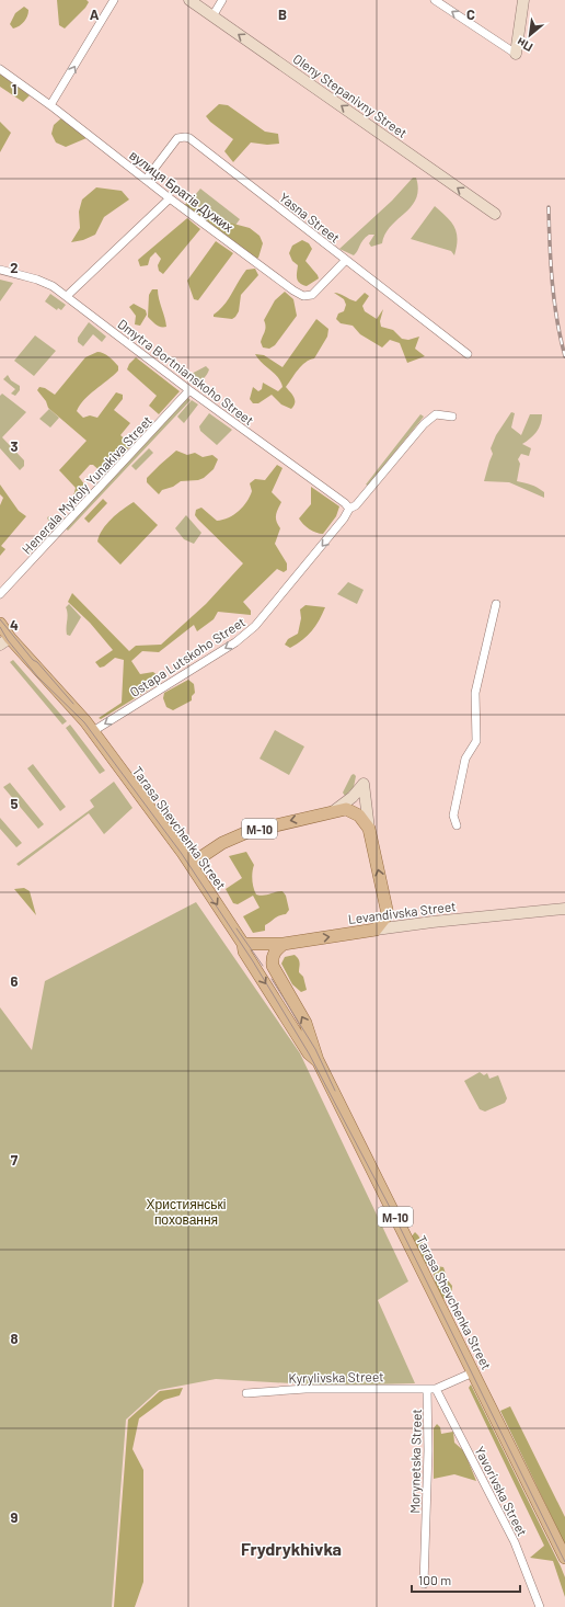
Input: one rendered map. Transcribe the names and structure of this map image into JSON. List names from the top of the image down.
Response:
{
  "streets": {
    "main road": ["Tarasa Shevchenka Street", "М-10", "Levandivska Street"],
    "street": [
      "Oleny Stepanivny Street",
      "вулиця Братів Дужих",
      "Yasna Street",
      "Dmytra Bortnianskoho Street",
      "Henerala Mykoly Yunakiva Street",
      "Ostapa Lutskoho Street",
      "Kyrylivska Street",
      "Morynetska Street",
      "Yavorivska Street"
    ]
  },
  "crossings": [
    ["вулиця Братів Дужих", "Yasna Street"],
    ["Dmytra Bortnianskoho Street", "Henerala Mykoly Yunakiva Street"],
    ["Dmytra Bortnianskoho Street", "Ostapa Lutskoho Street"],
    ["Ostapa Lutskoho Street", "Tarasa Shevchenka Street"],
    ["Tarasa Shevchenka Street", "М-10"],
    ["Tarasa Shevchenka Street", "Levandivska Street"],
    ["Kyrylivska Street", "Morynetska Street"],
    ["Kyrylivska Street", "Yavorivska Street"],
    ["Morynetska Street", "Yavorivska Street"]
  ],
  "one_way": ["Oleny Stepanivny Street", "Ostapa Lutskoho Street"],
  "districts": ["Frydrykhivka"],
  "parks": ["Християнські поховання"],
  "scale_bar": "100 m",
  "north": "bottom left",
  "grid": {
    "columns": ["A", "B", "C"],
    "rows": [
      "1",
      "2",
      "3",
      "4",
      "5",
      "6",
      "7",
      "8",
      "9"
    ]
  }
}
